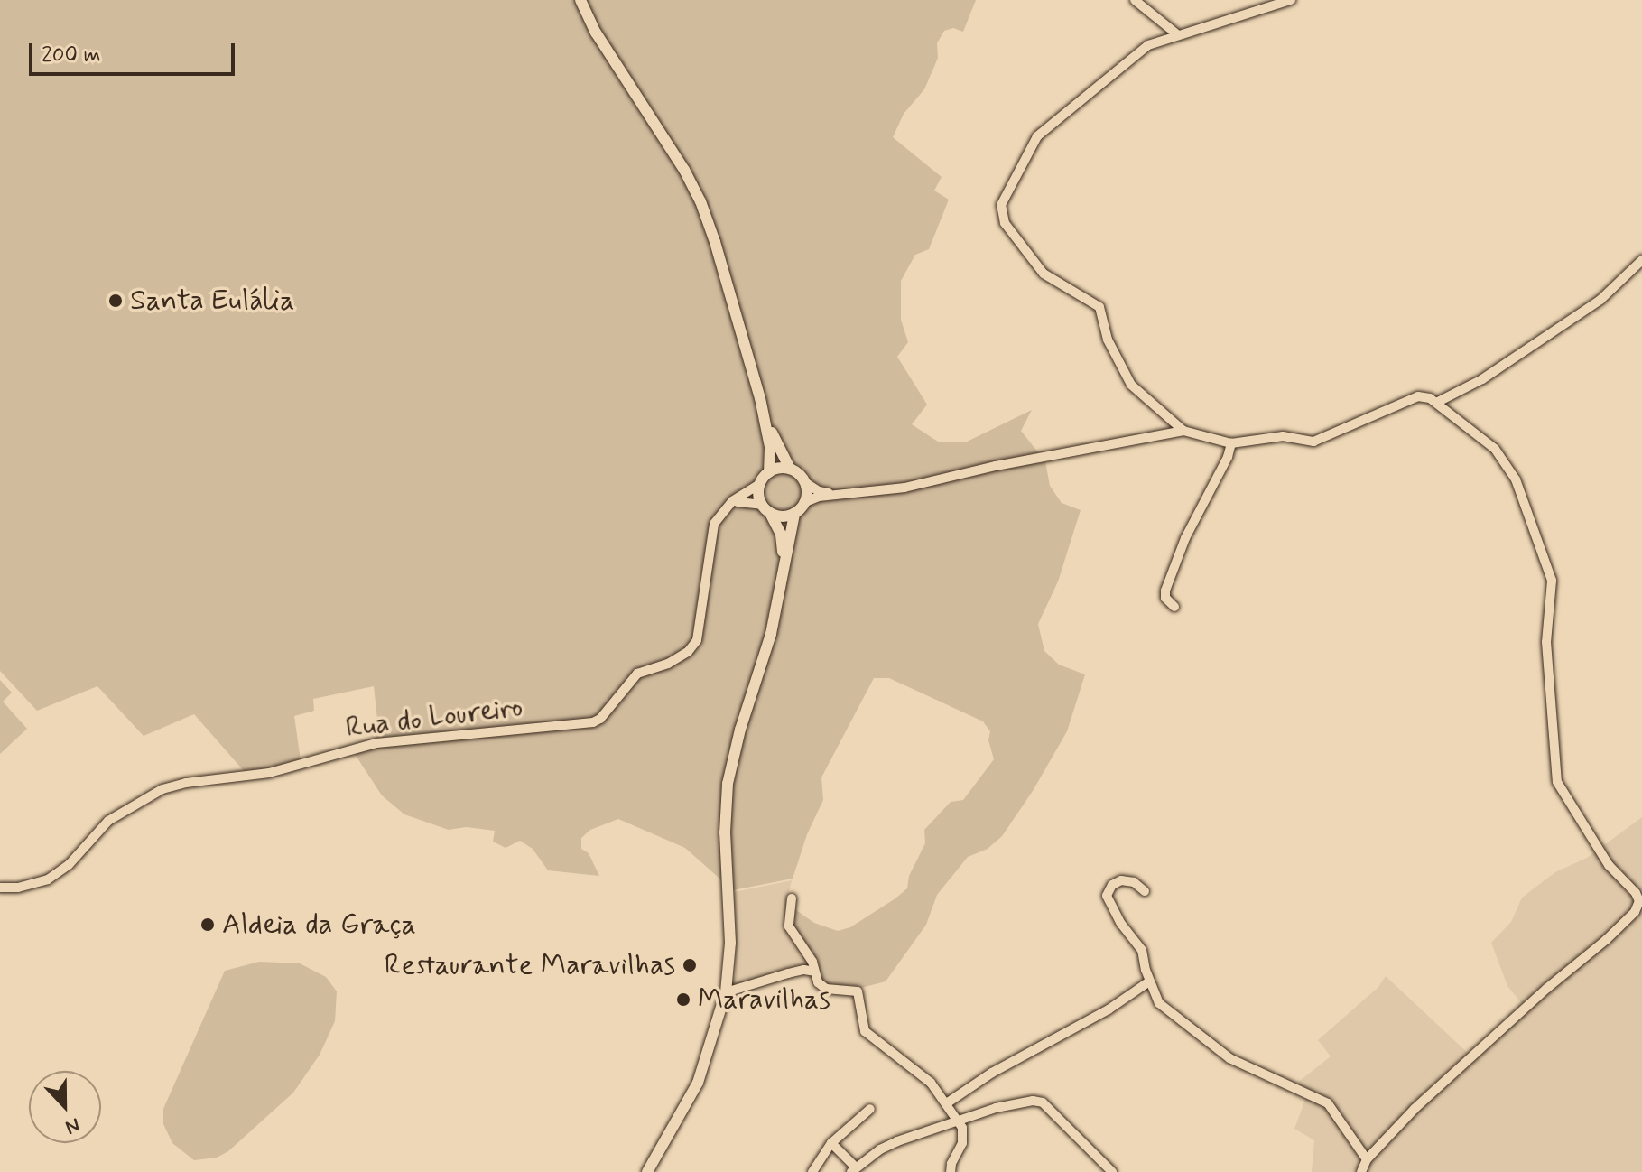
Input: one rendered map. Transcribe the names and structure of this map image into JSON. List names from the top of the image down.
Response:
{
  "streets": {
    "street": ["Rua do Loureiro"]
  },
  "places": [
    "Santa Eulália",
    "Aldeia da Graça",
    "Restaurante Maravilhas",
    "Maravilhas"
  ],
  "scale_bar": "200 m",
  "north": "bottom"
}
